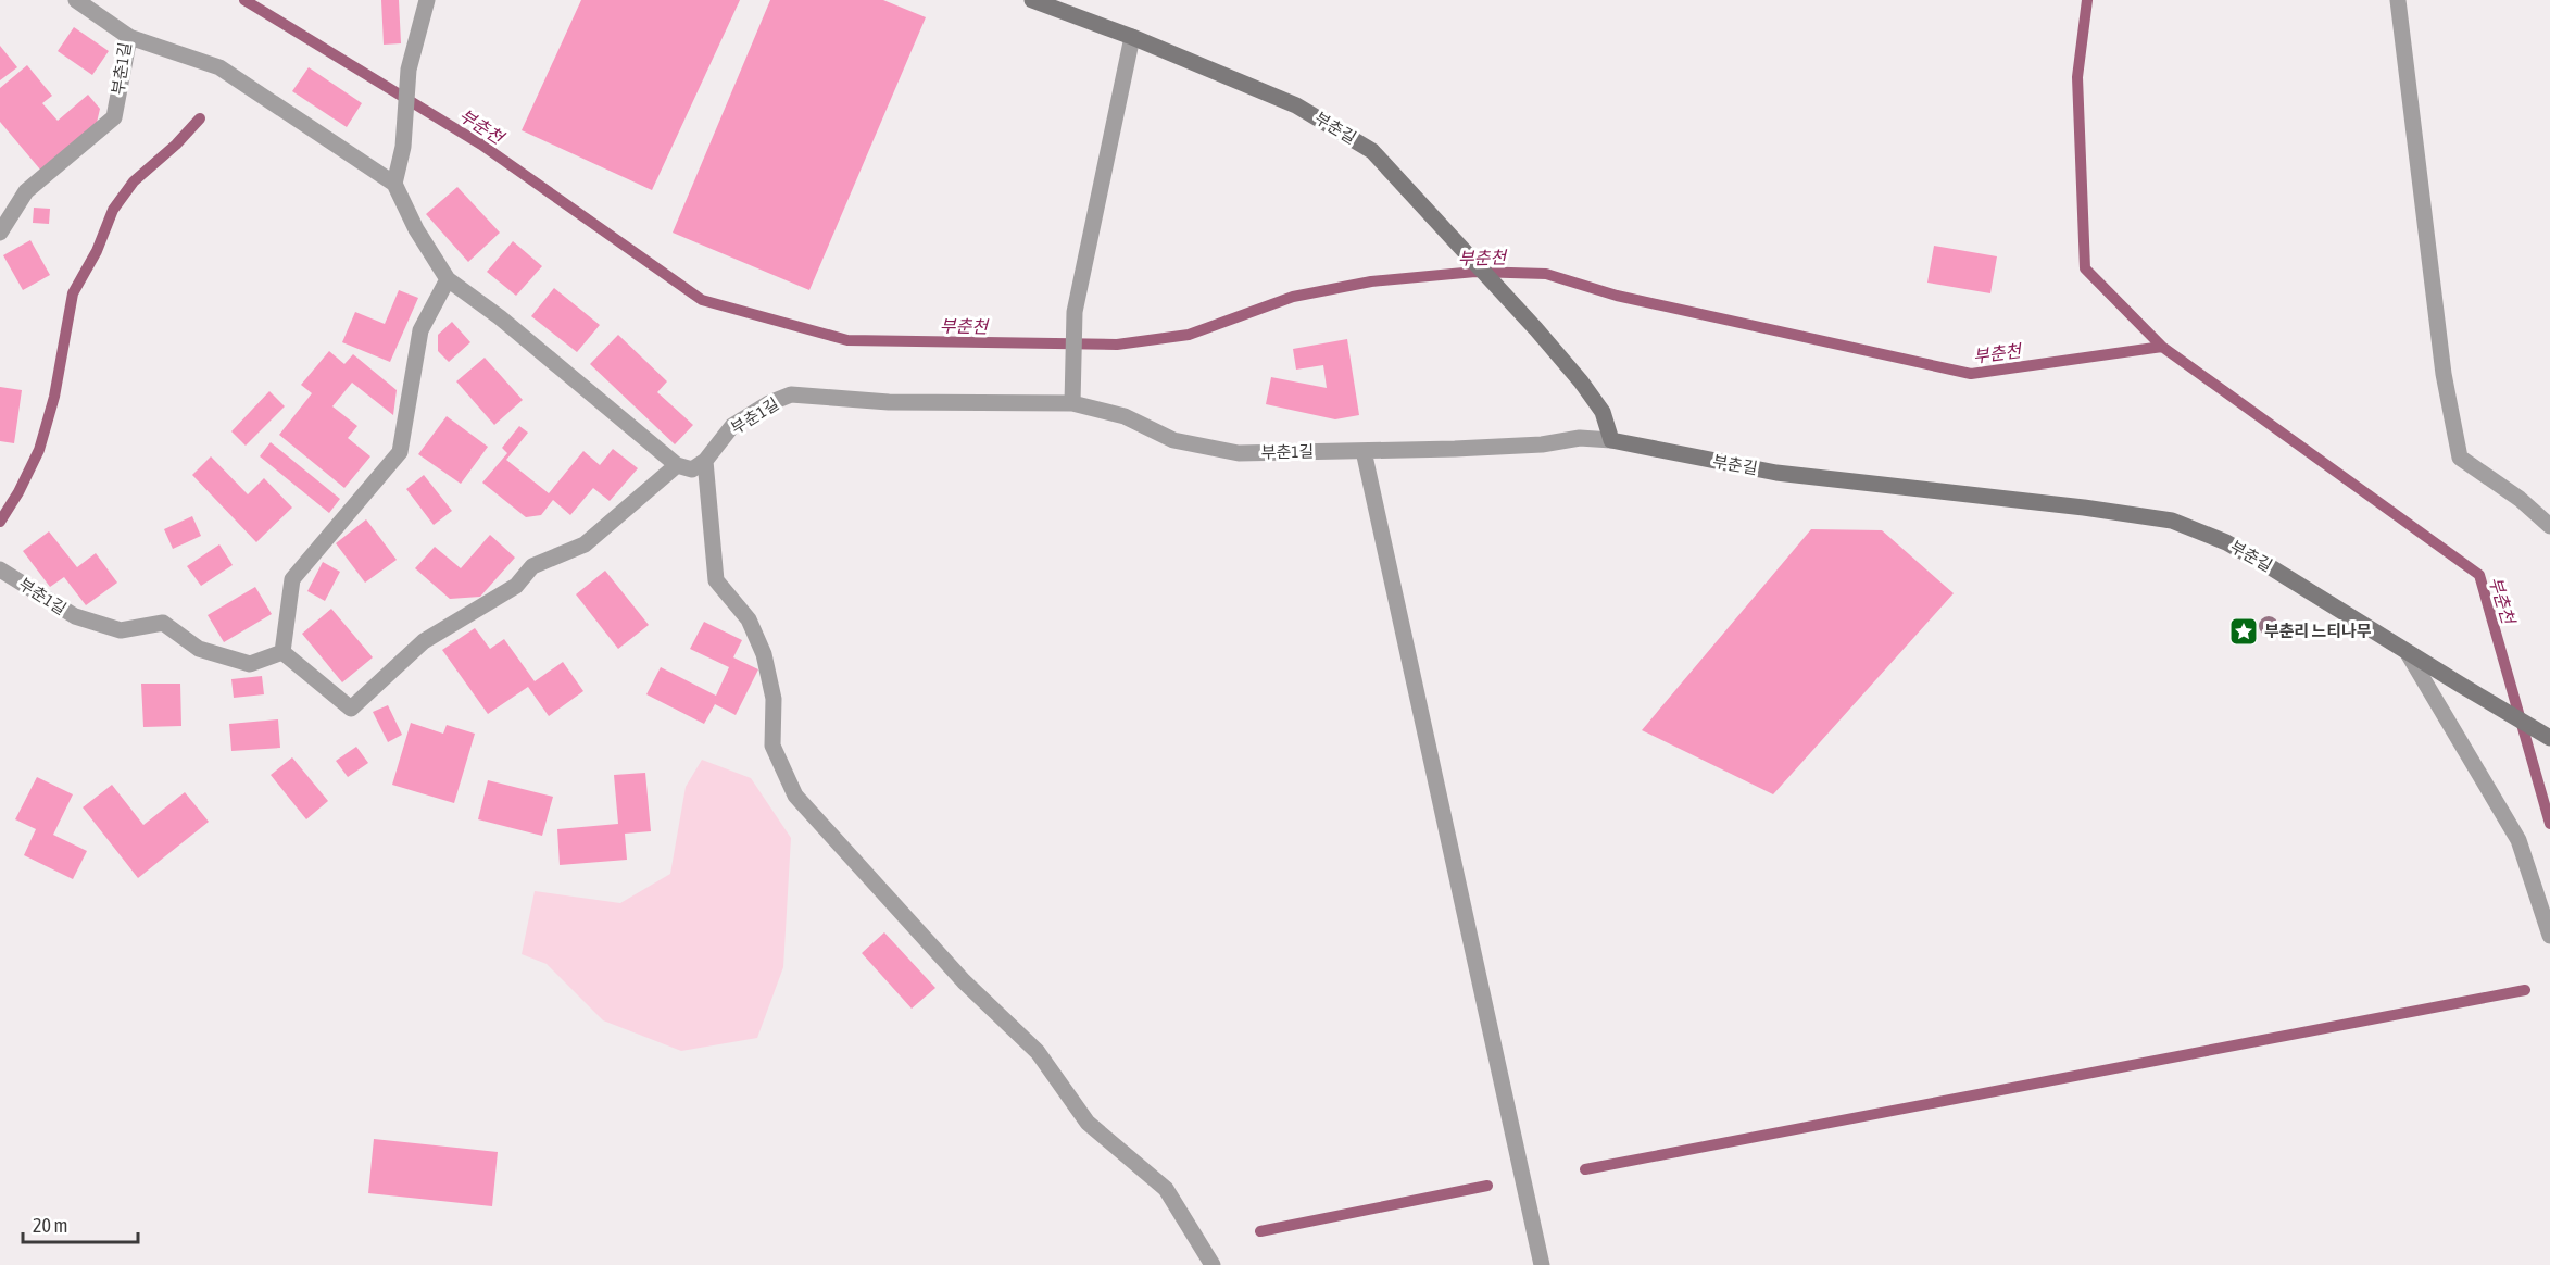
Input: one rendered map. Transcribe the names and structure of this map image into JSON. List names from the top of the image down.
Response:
{
  "streets": {
    "street": ["부춘길"],
    "lane": ["부춘1길"]
  },
  "crossings": [
    ["부춘1길", "부춘길"]
  ],
  "water": ["부춘천"],
  "places": {
    "place": ["부춘리 느티나무"]
  },
  "scale_bar": "20 m"
}
